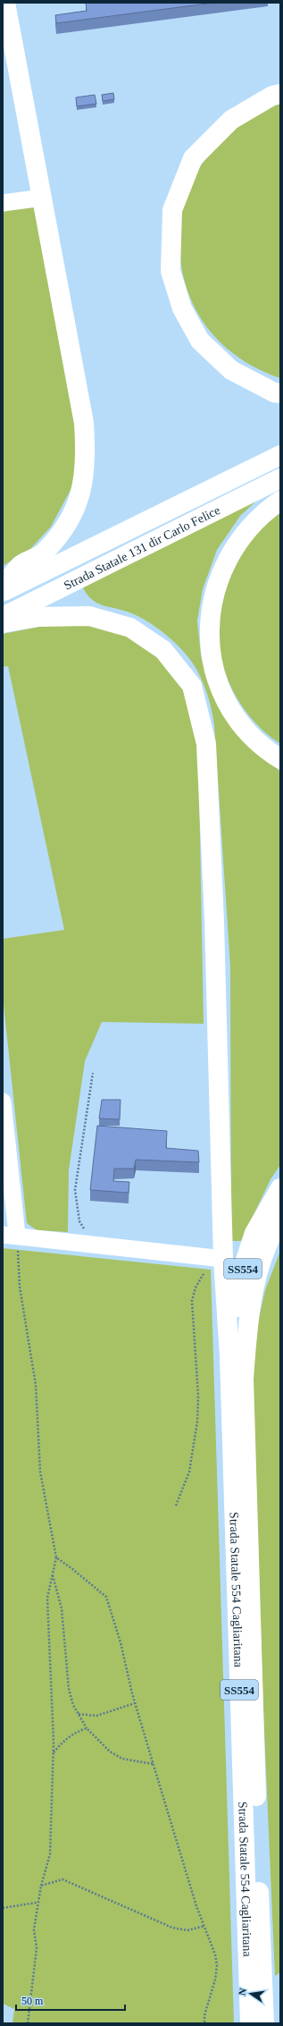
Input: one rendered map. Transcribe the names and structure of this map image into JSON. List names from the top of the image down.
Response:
{
  "streets": {
    "highway": ["Strada Statale 131 dir Carlo Felice", "SS554", "Strada Statale 554 Cagliaritana"]
  },
  "scale_bar": "50 m",
  "north": "left"
}
